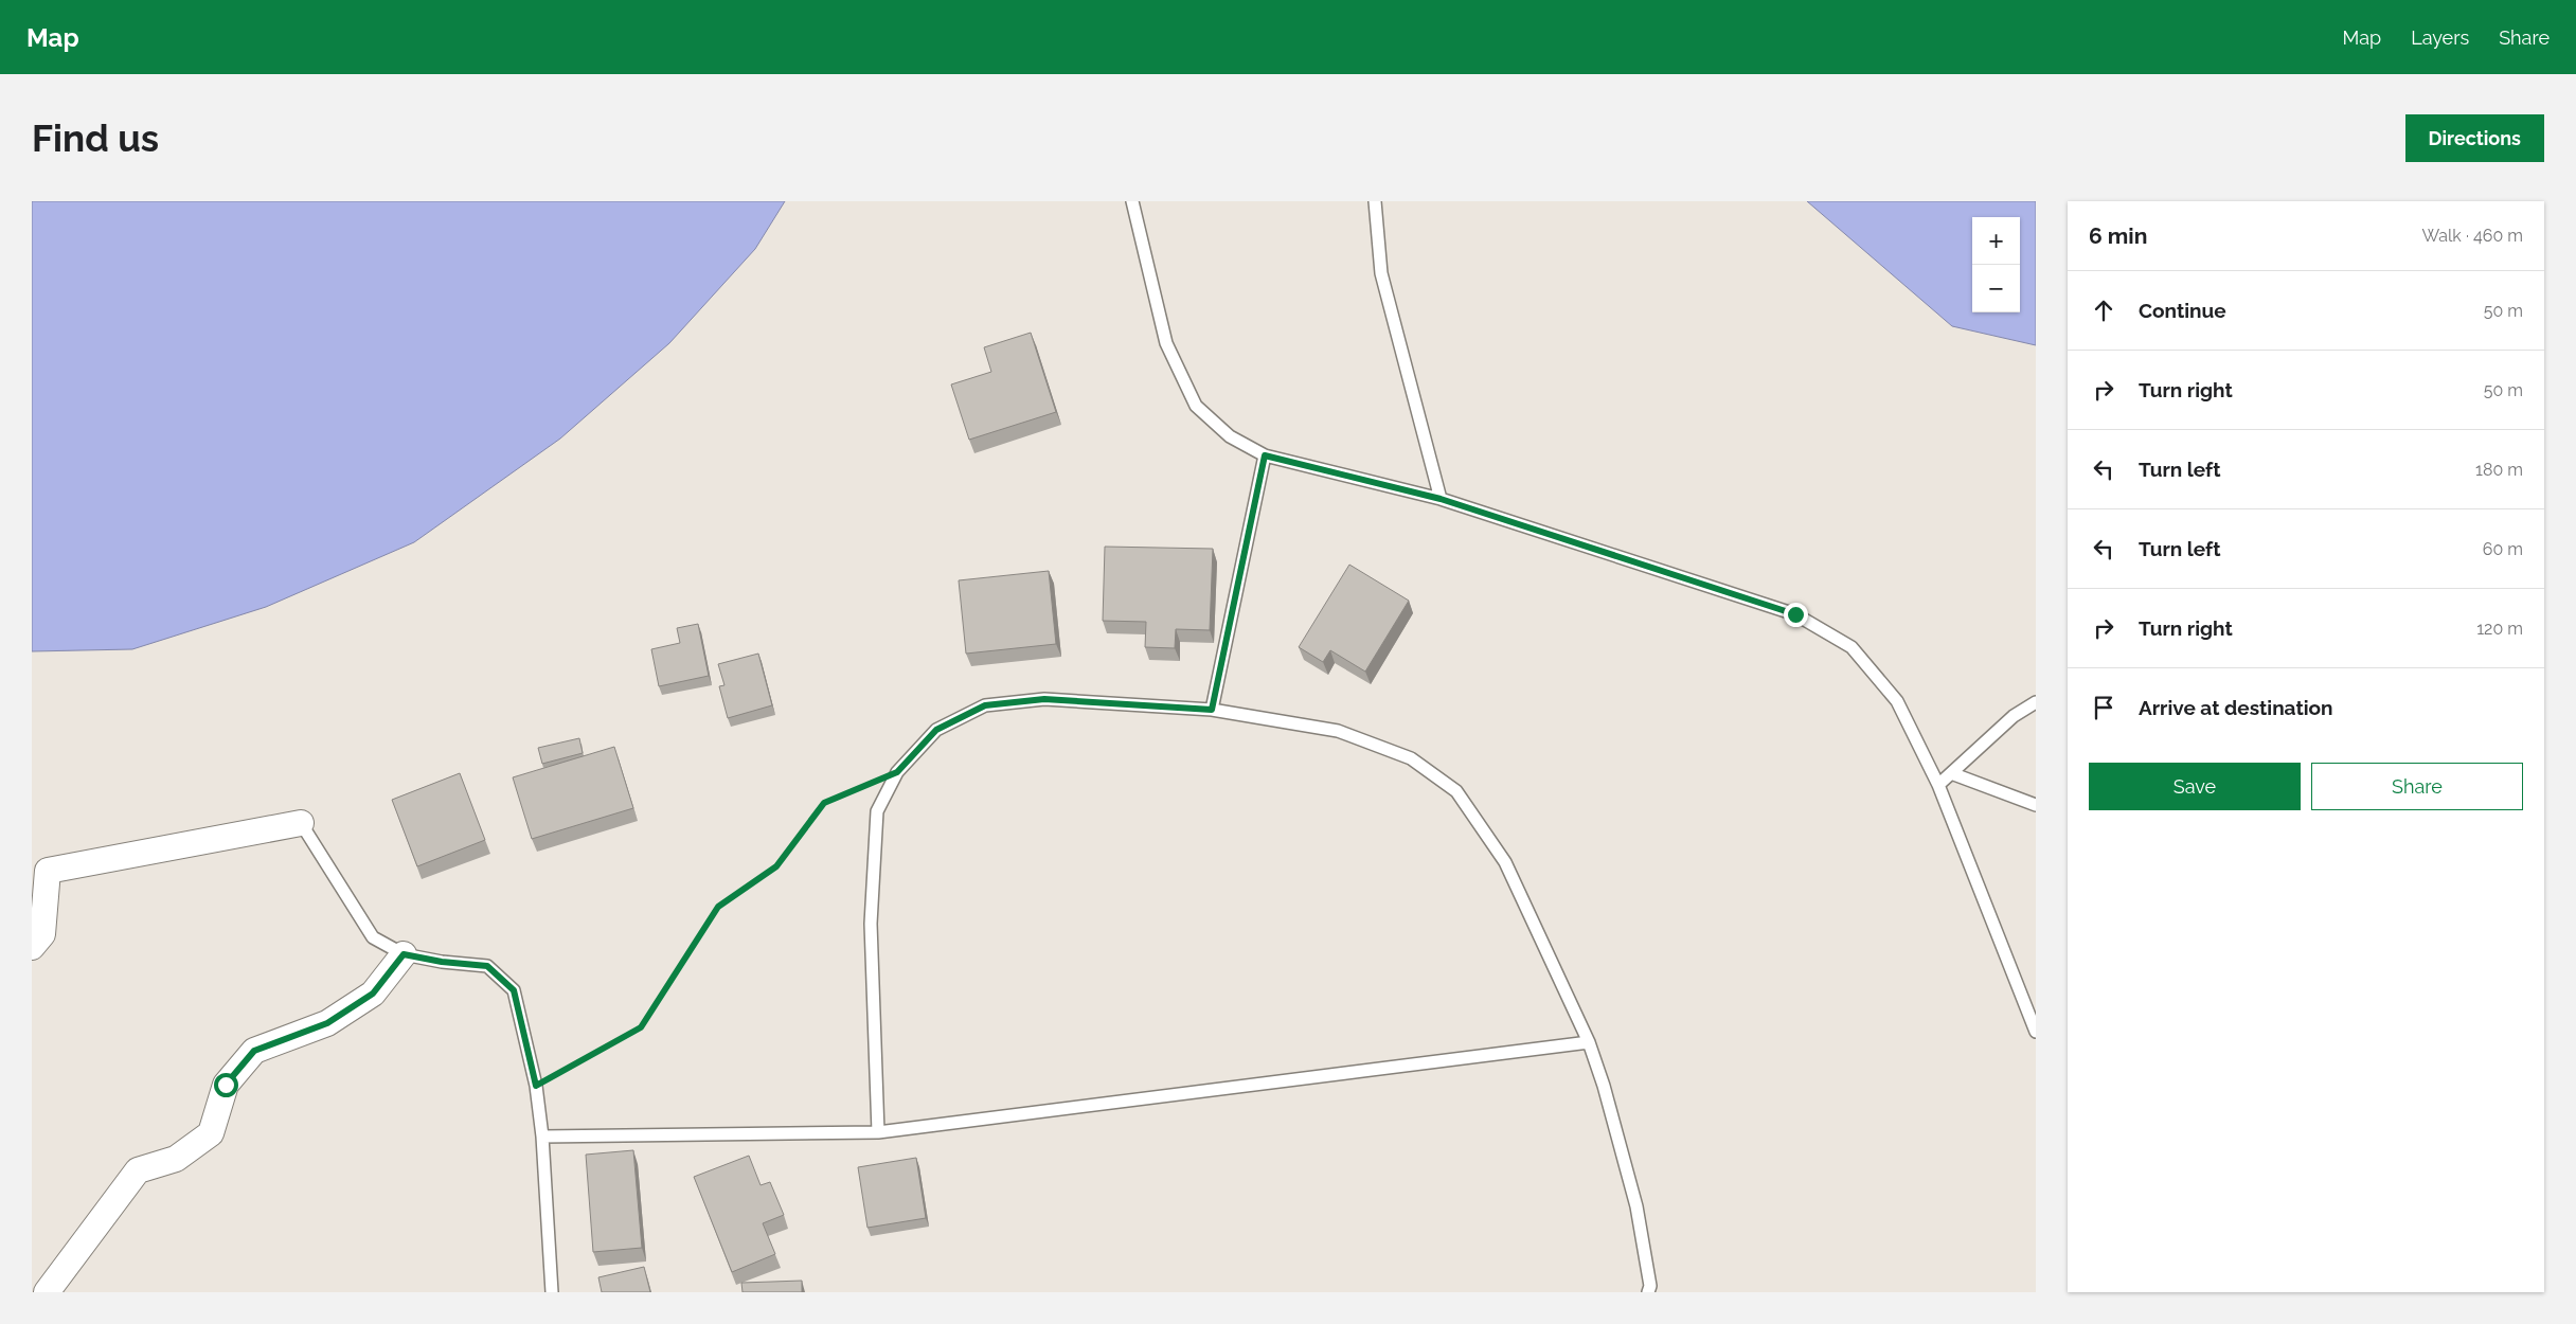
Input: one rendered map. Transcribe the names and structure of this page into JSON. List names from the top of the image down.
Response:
{
  "page": {
    "header": "Map",
    "nav": ["Map", "Layers", "Share"],
    "buttons": [
      "Directions",
      ["Save", "Share"]
    ],
    "title": "Find us",
    "heading": ["6 min", "Walk · 460 m"],
    "map_buttons": ["+", "−"],
    "list": [
      ["Continue", "50 m"],
      ["Turn right", "50 m"],
      ["Turn left", "180 m"],
      ["Turn left", "60 m"],
      ["Turn right", "120 m"],
      "Arrive at destination"
    ]
  }
}
